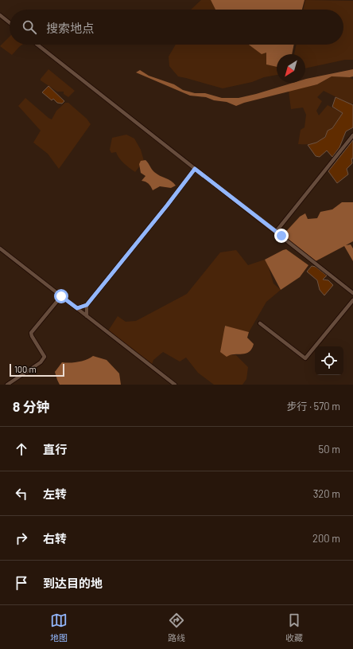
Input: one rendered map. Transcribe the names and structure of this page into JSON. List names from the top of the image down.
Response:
{
  "scale_bar": "100 m",
  "north": "bottom left",
  "page": {
    "search": "搜索地点",
    "scale": "100 m",
    "heading": ["8 分钟", "步行 · 570 m"],
    "list": [
      ["直行", "50 m"],
      ["左转", "320 m"],
      ["右转", "200 m"],
      "到达目的地"
    ],
    "nav": ["地图", "路线", "收藏"]
  }
}
